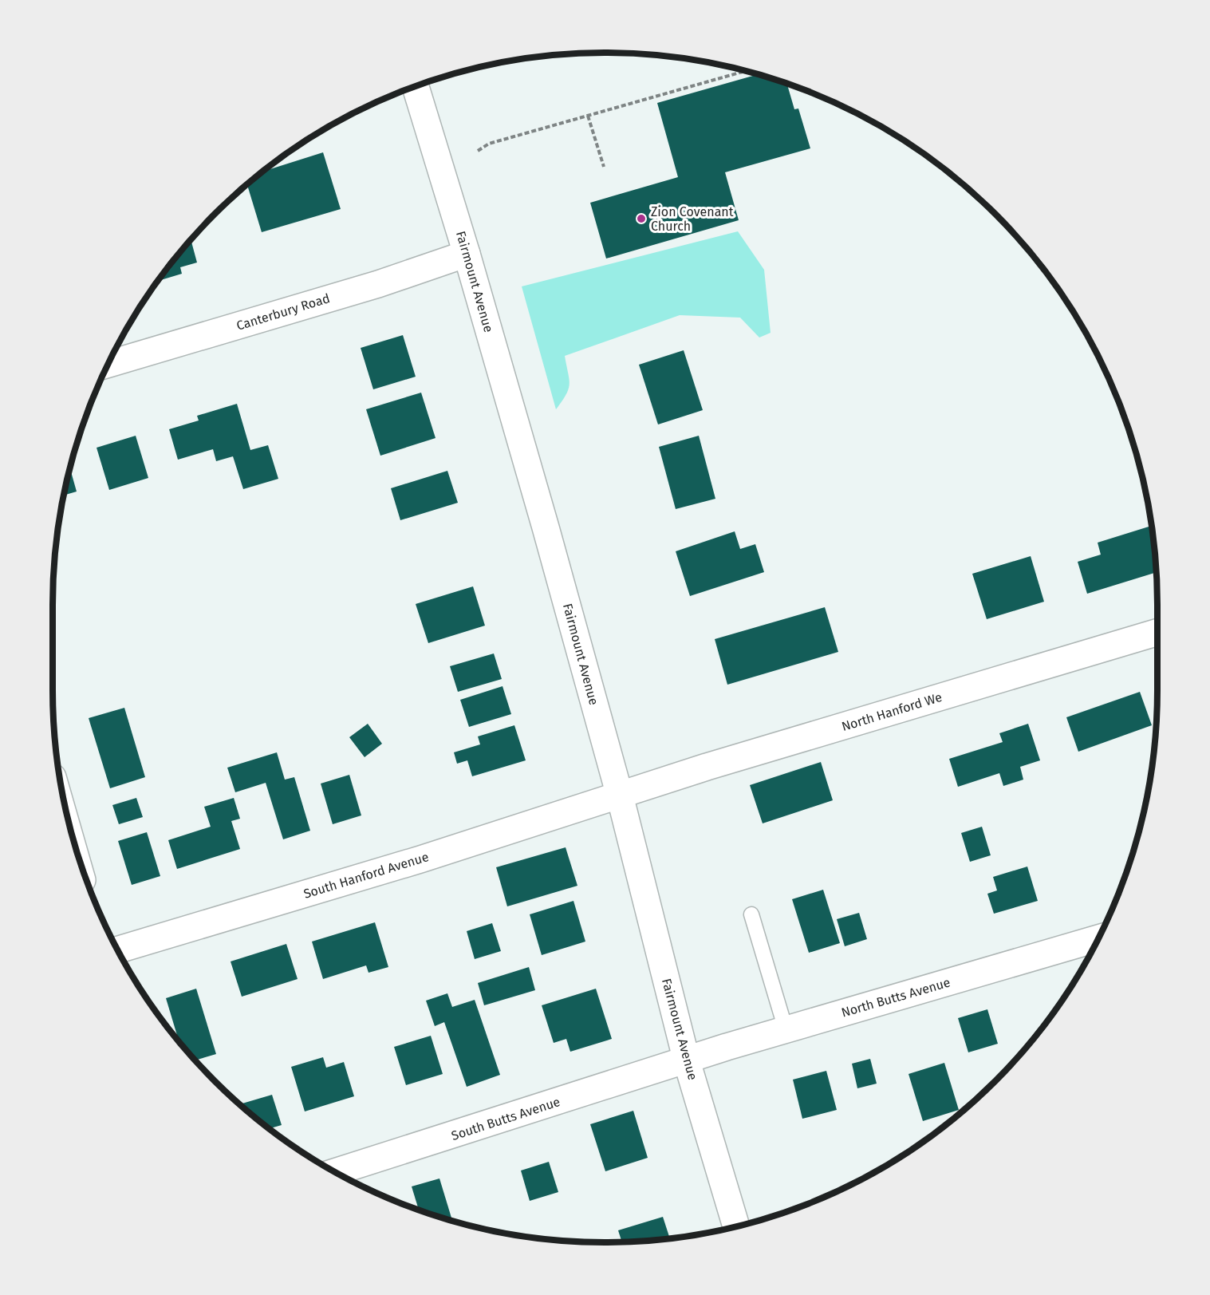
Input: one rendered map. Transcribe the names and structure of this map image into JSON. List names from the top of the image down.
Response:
{
  "streets": {
    "street": [
      "Fairmount Avenue",
      "Canterbury Road",
      "North Hanford We",
      "South Hanford Avenue",
      "North Butts Avenue",
      "South Butts Avenue"
    ]
  },
  "crossings": [
    ["Fairmount Avenue", "Canterbury Road"],
    ["Fairmount Avenue", "North Hanford We"],
    ["Fairmount Avenue", "South Hanford Avenue"],
    ["Fairmount Avenue", "North Butts Avenue"],
    ["Fairmount Avenue", "South Butts Avenue"],
    ["North Hanford We", "South Hanford Avenue"],
    ["North Butts Avenue", "South Butts Avenue"]
  ],
  "places": ["Zion Covenant Church"]
}
